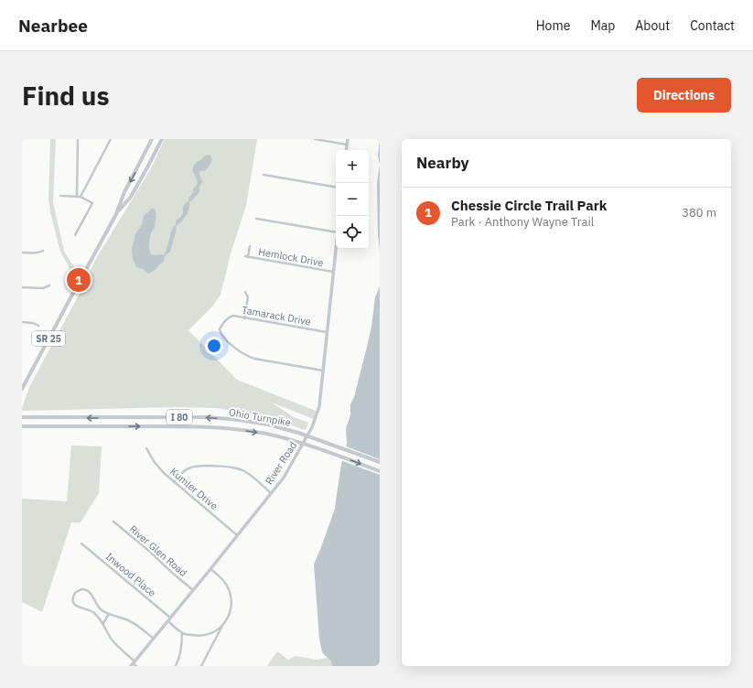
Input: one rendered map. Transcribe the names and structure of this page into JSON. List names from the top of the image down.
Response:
{
  "streets": {
    "highway": ["SR 25", "I 80", "Ohio Turnpike"],
    "street": [
      "Hemlock Drive",
      "Tamarack Drive",
      "River Road",
      "Kumler Drive",
      "River Glen Road",
      "Inwood Place"
    ]
  },
  "crossings": [
    ["Hemlock Drive", "River Road"],
    ["Tamarack Drive", "River Road"],
    ["River Road", "Kumler Drive"],
    ["River Road", "River Glen Road"],
    ["River Road", "Inwood Place"]
  ],
  "page": {
    "header": "Nearbee",
    "nav": [
      "Home",
      "Map",
      "About",
      "Contact"
    ],
    "buttons": "Directions",
    "title": "Find us",
    "heading": "Nearby",
    "map_buttons": ["+", "−"],
    "list": [
      {
        "mark": "1",
        "name": "Chessie Circle Trail Park",
        "note": "Park · Anthony Wayne Trail",
        "value": "380 m"
      }
    ],
    "pins": "1"
  }
}
